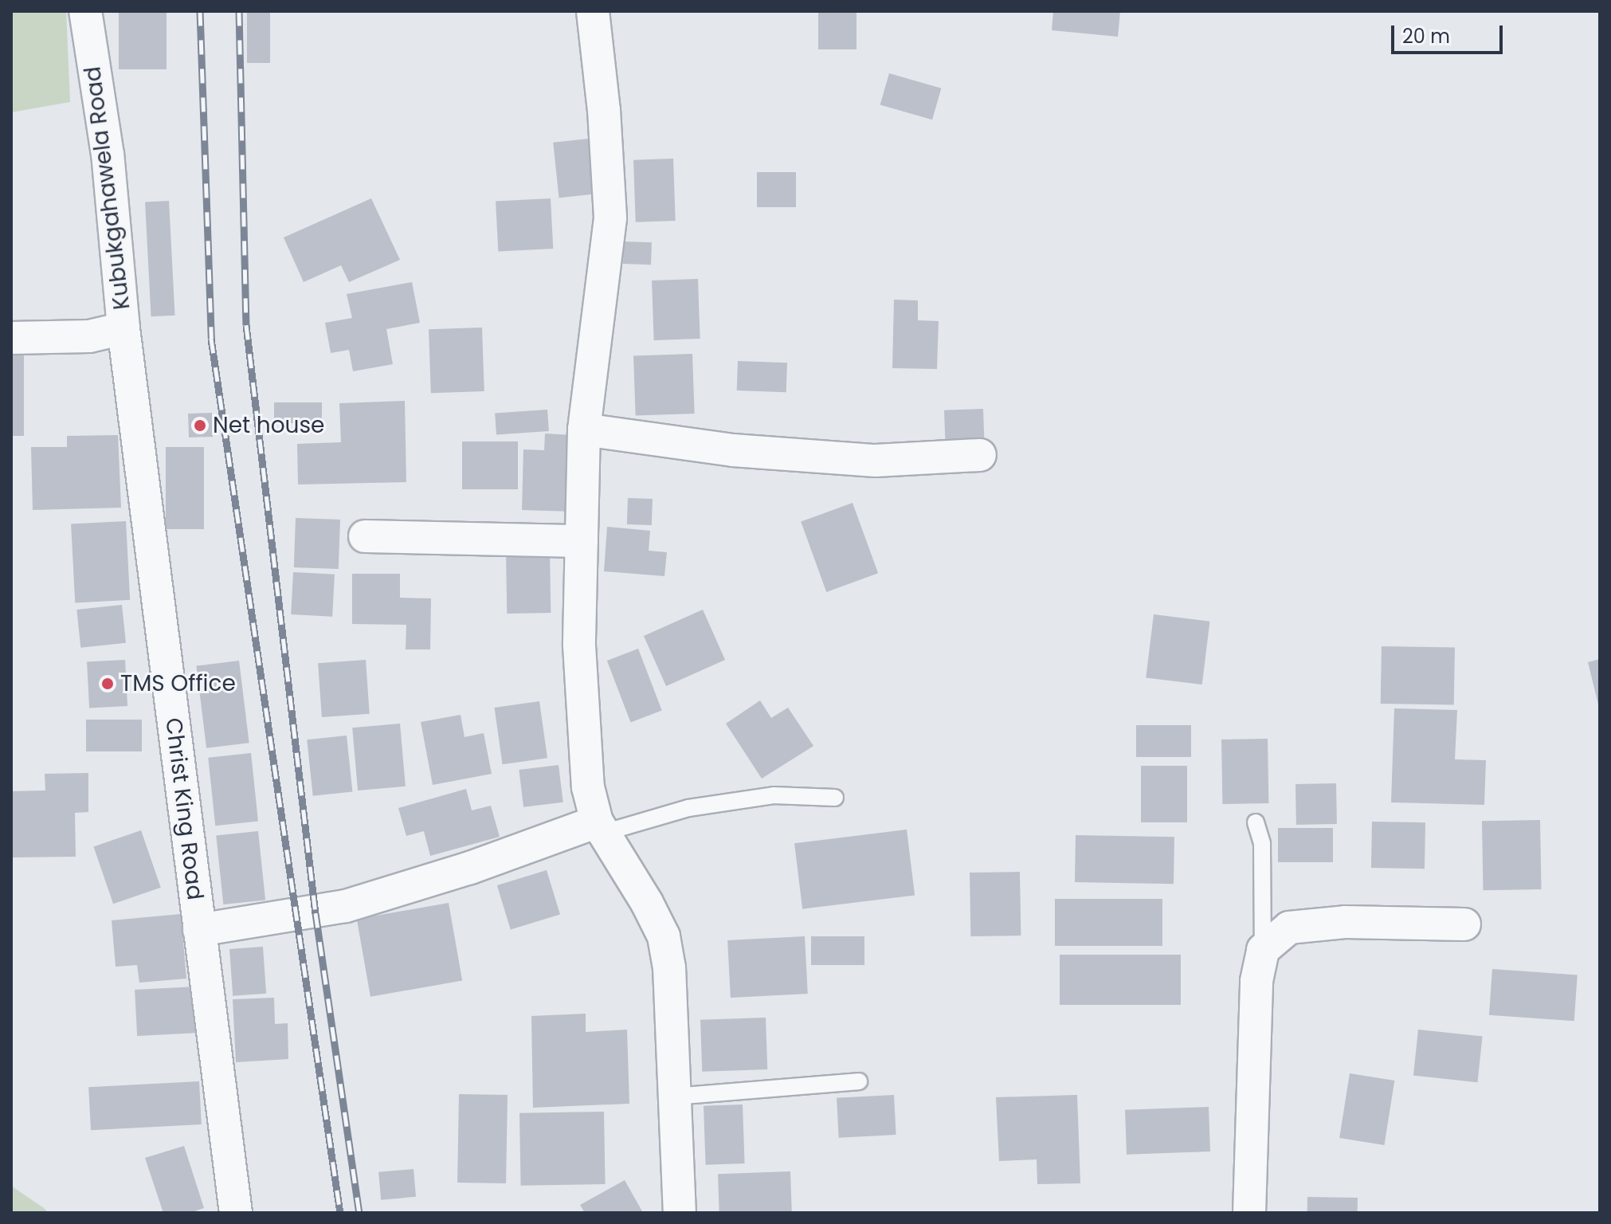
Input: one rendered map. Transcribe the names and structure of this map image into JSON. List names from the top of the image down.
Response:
{
  "streets": {
    "street": ["Kubukgahawela Road", "Christ King Road"]
  },
  "crossings": [
    ["Kubukgahawela Road", "Christ King Road"]
  ],
  "places": ["Net house", "TMS Office"],
  "scale_bar": "20 m"
}
